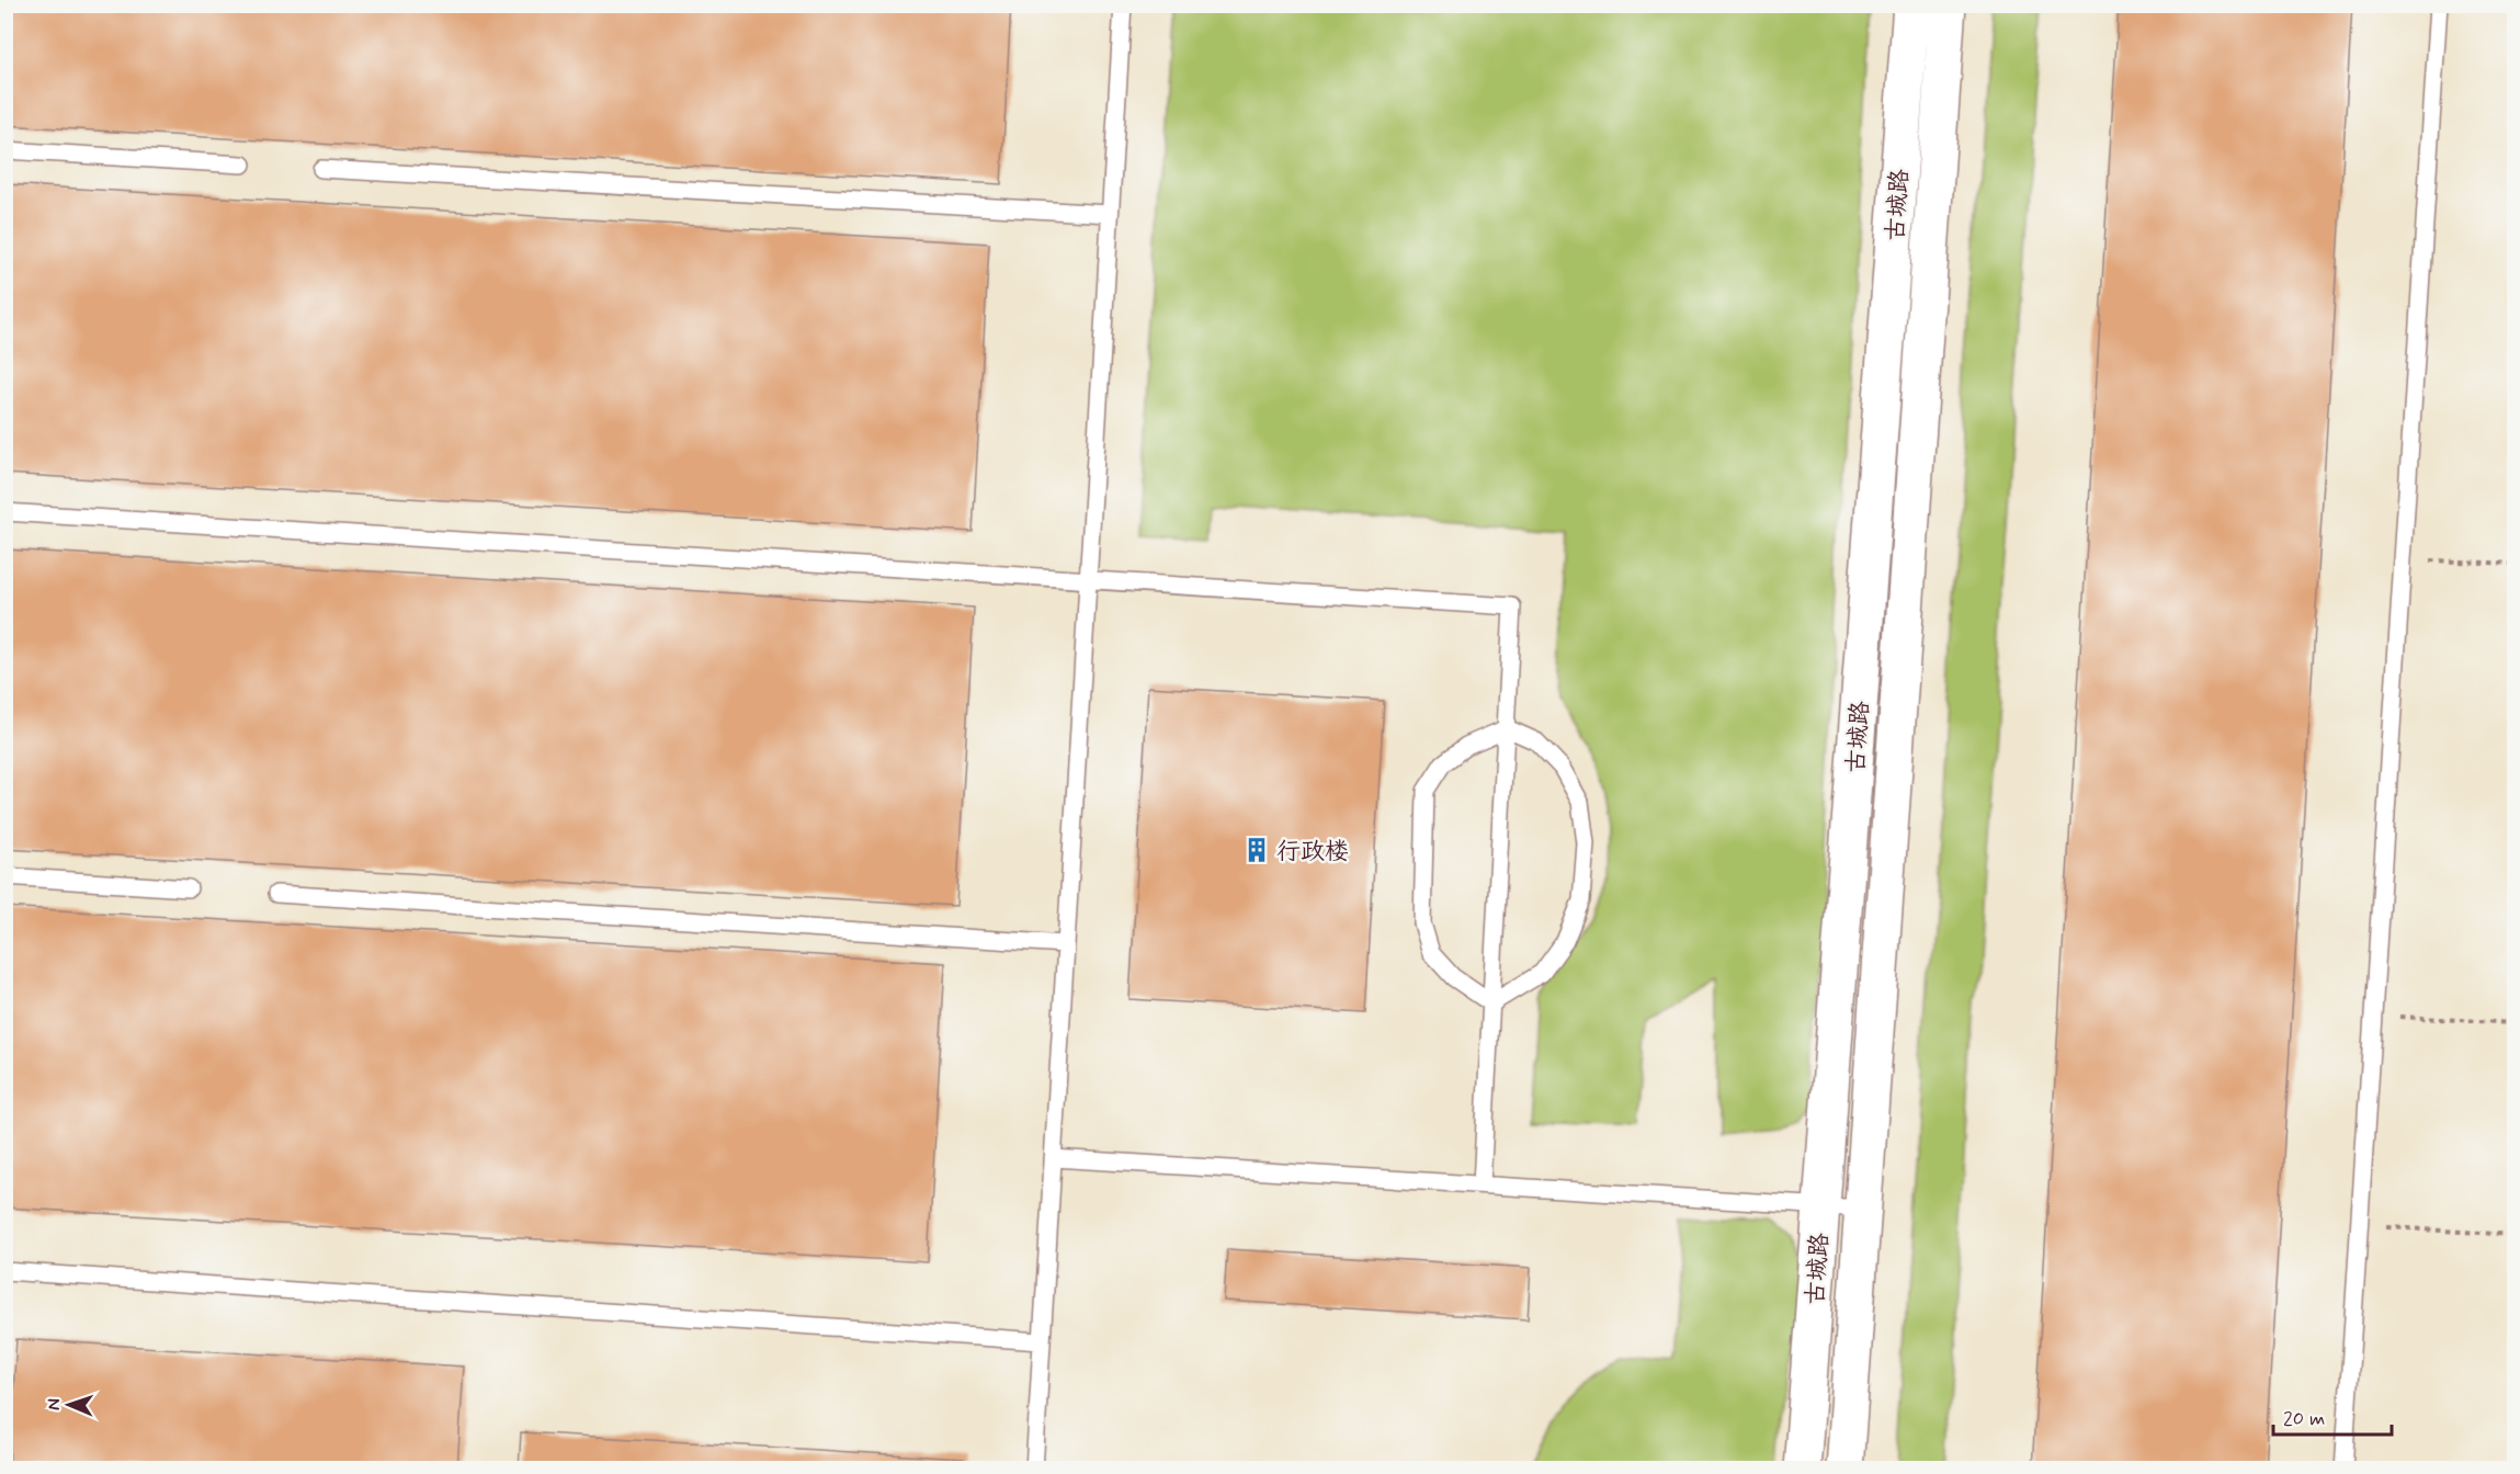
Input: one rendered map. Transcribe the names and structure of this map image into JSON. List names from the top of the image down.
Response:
{
  "streets": {
    "main road": ["古城路"]
  },
  "places": {
    "building": ["行政楼"]
  },
  "scale_bar": "20 m",
  "north": "left"
}
